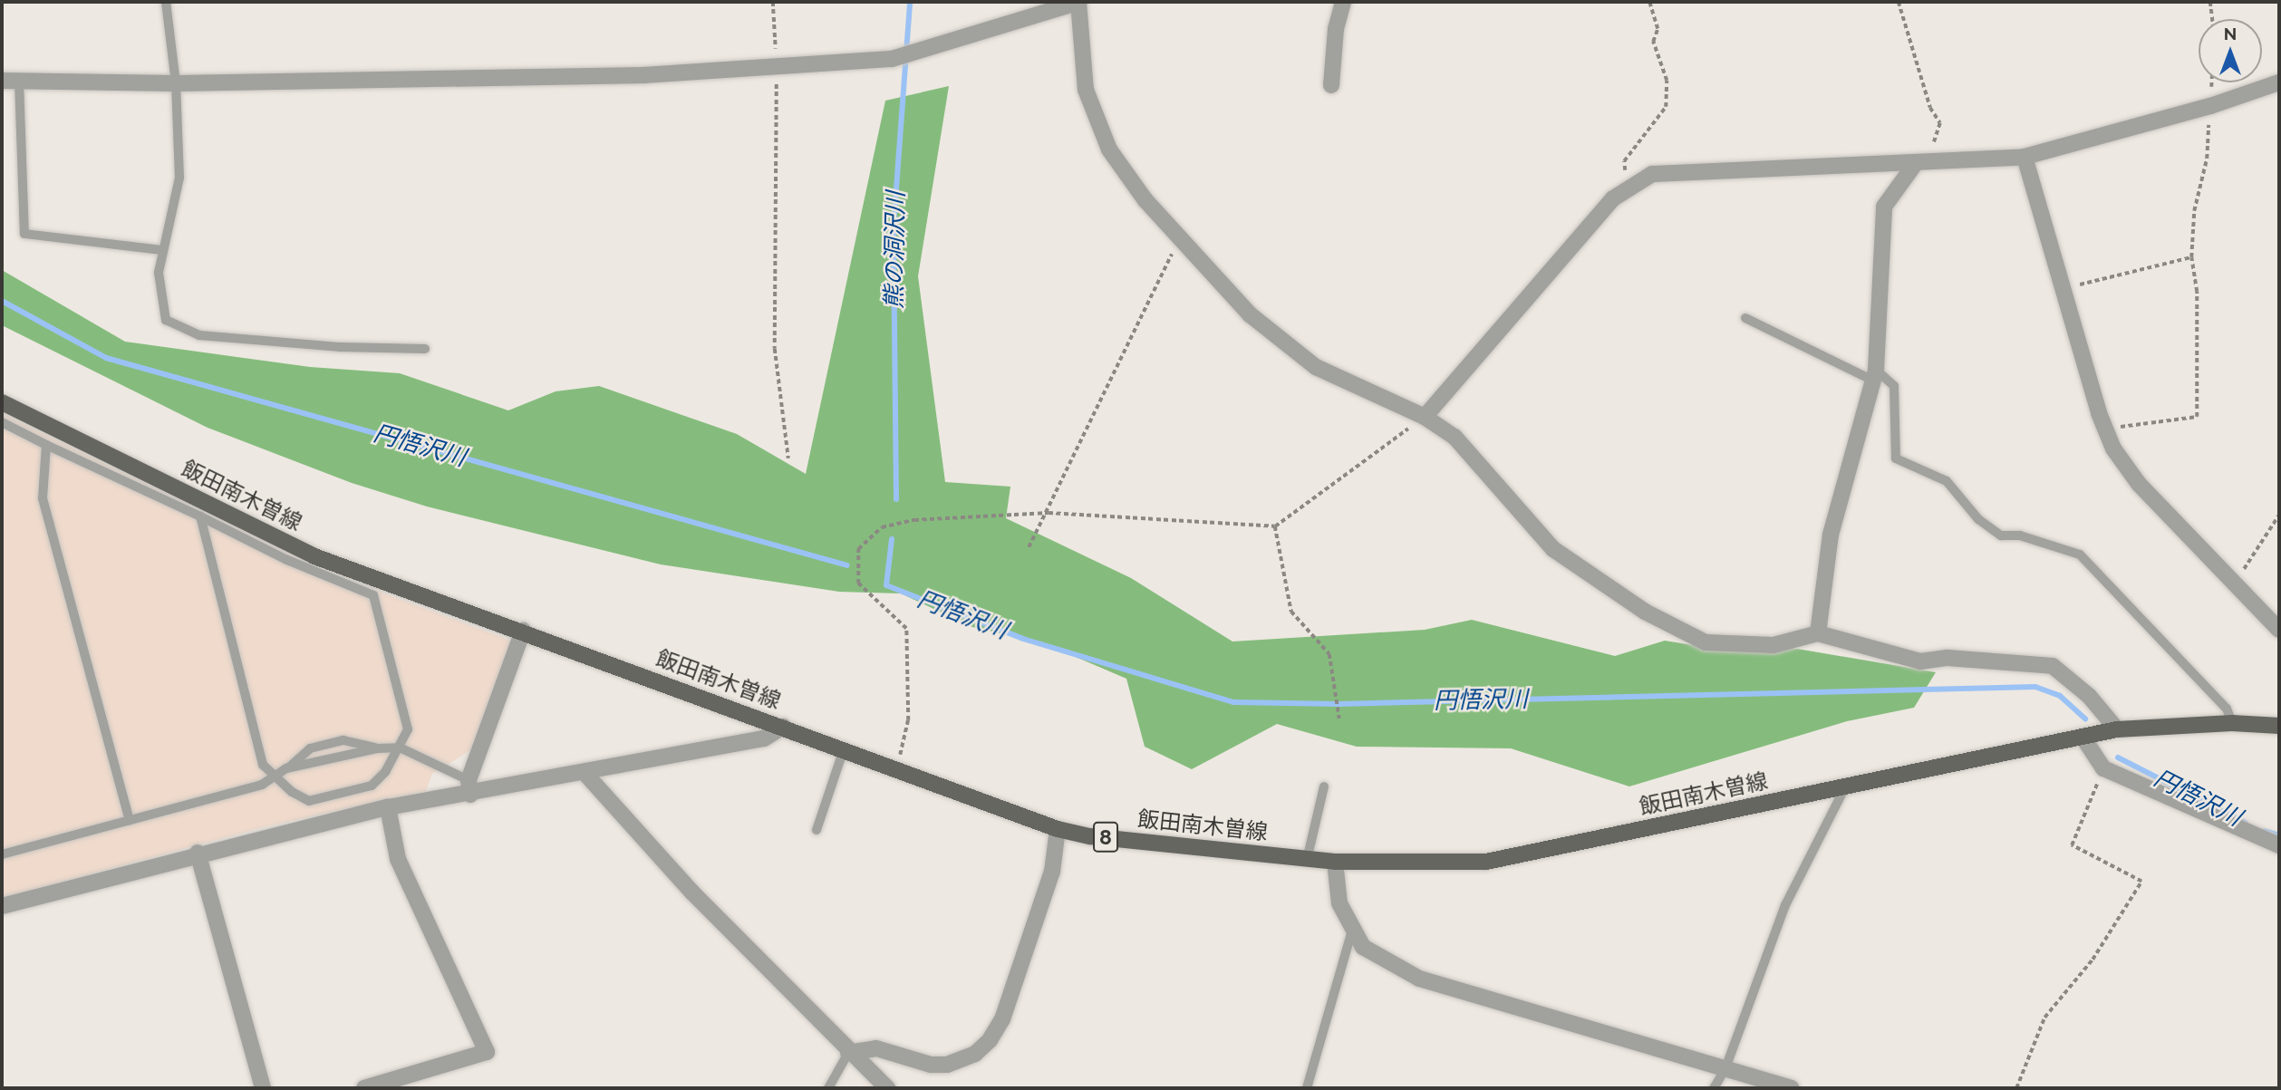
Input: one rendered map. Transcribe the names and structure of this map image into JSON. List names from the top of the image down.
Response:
{
  "streets": {
    "main road": ["飯田南木曽線", "8"]
  },
  "water": ["熊の洞沢川", "円悟沢川"],
  "north": "top"
}
